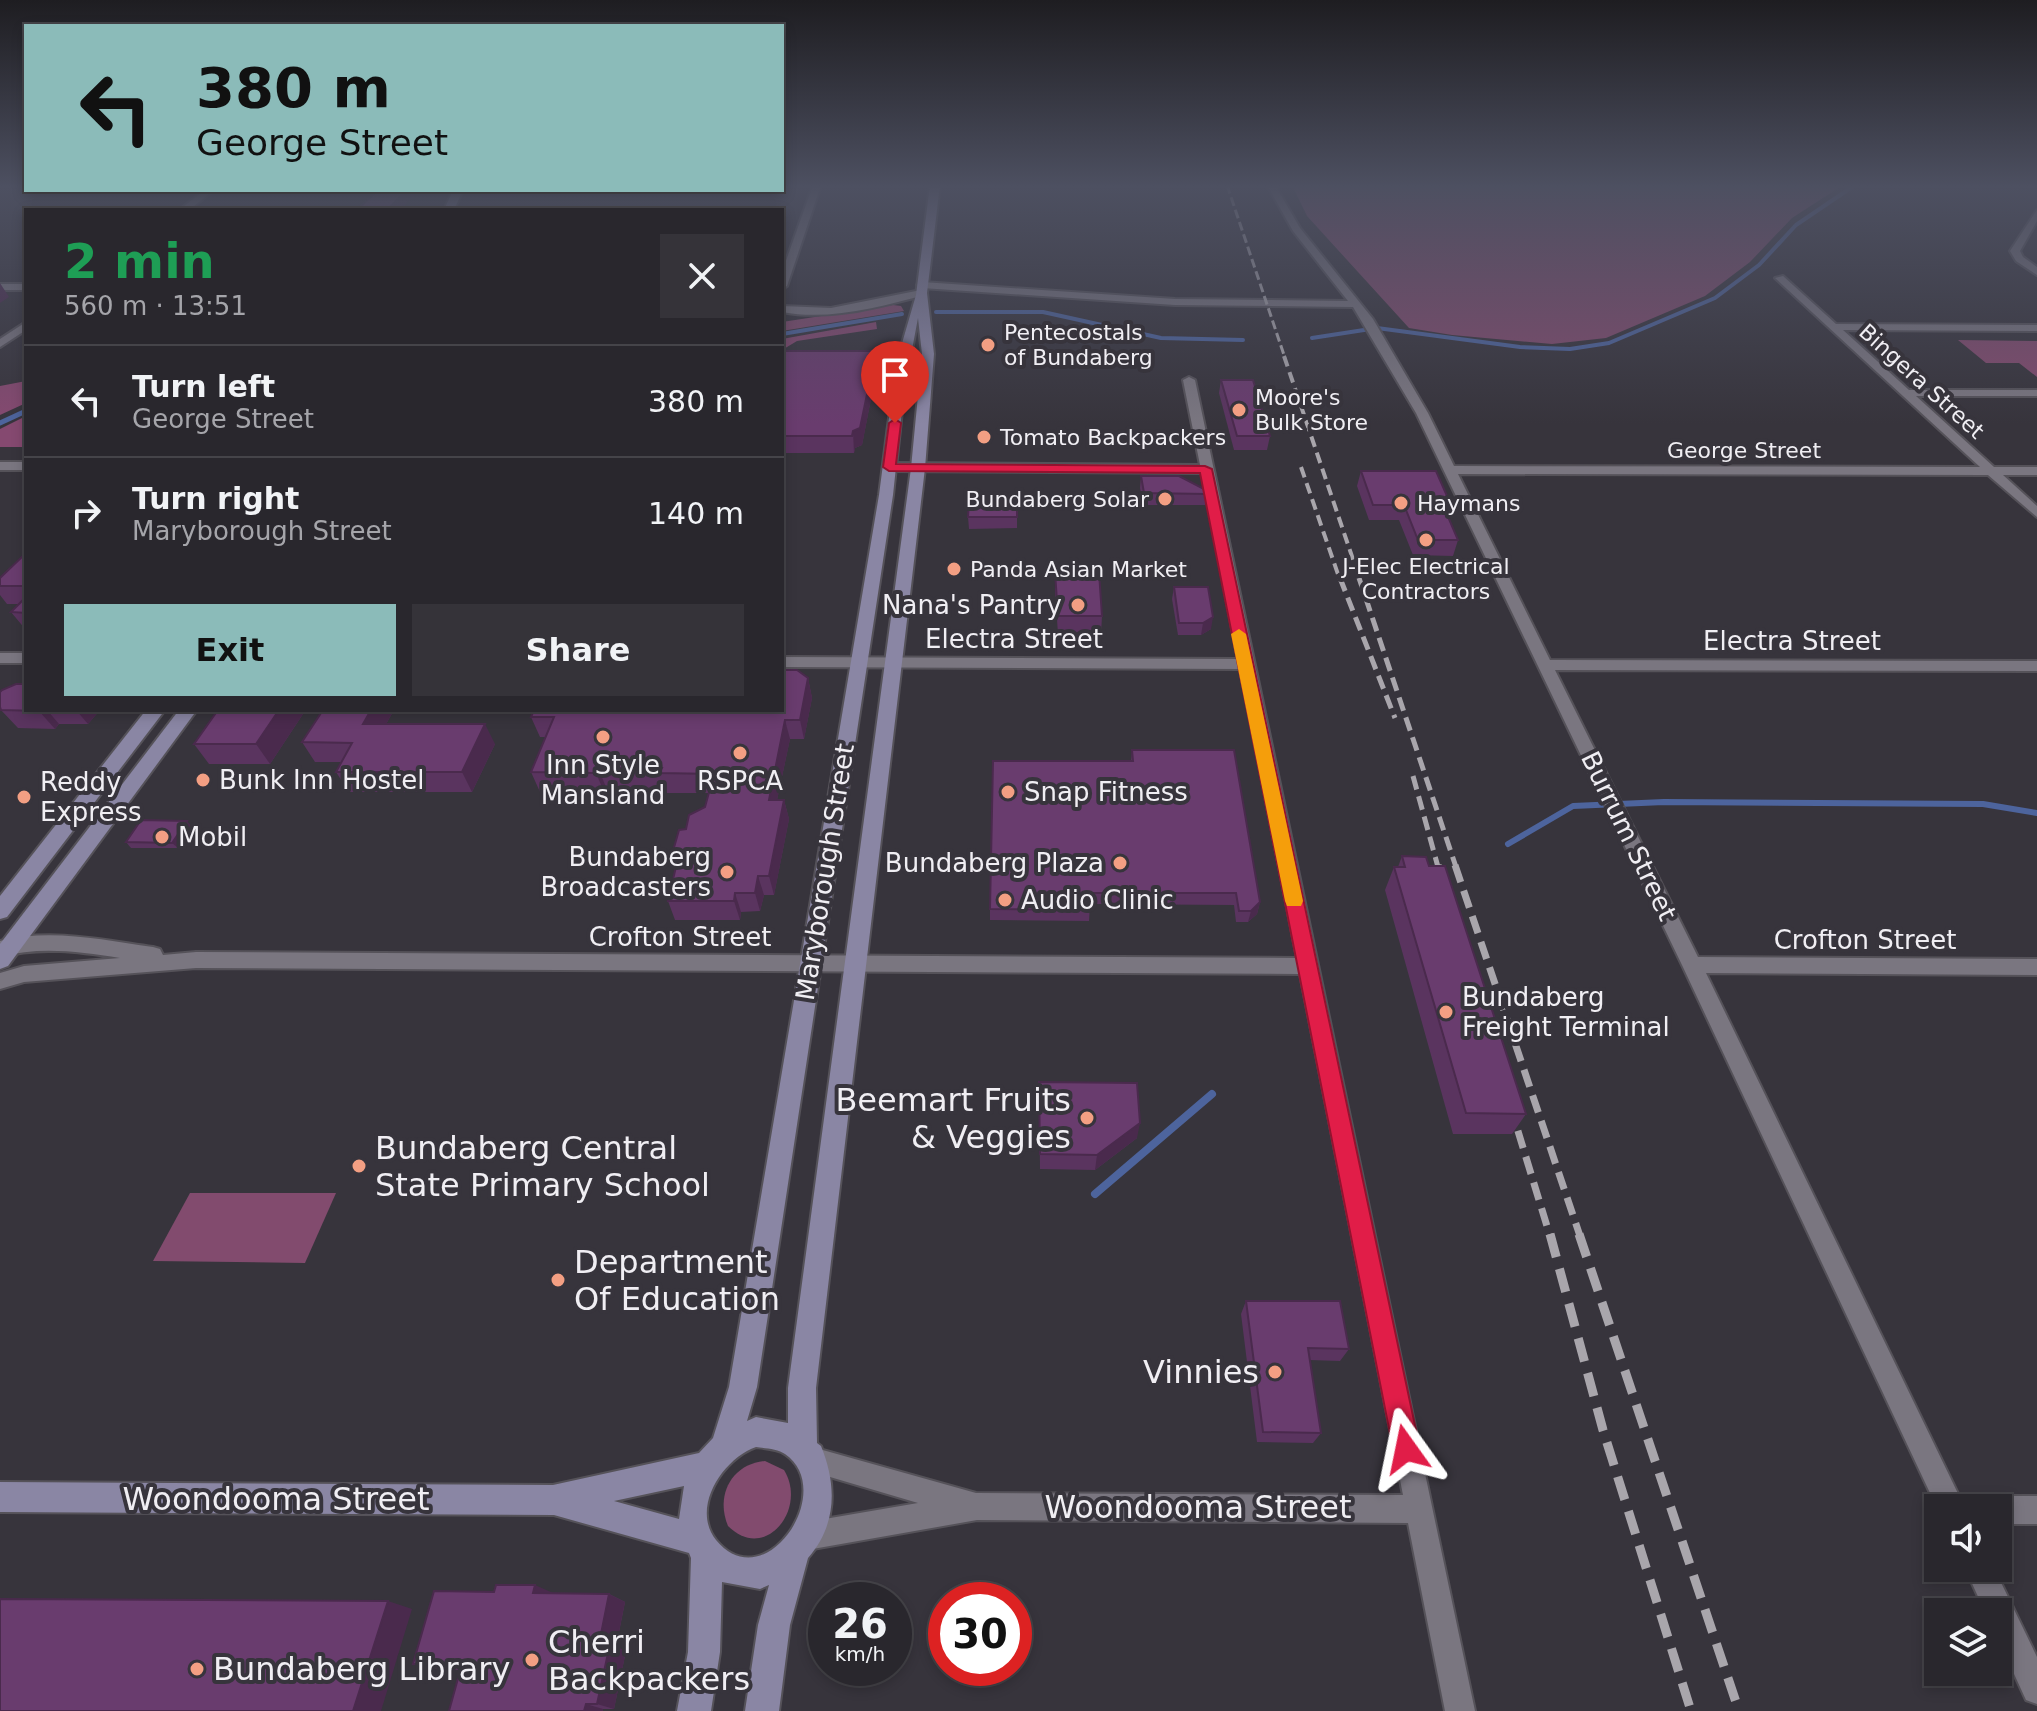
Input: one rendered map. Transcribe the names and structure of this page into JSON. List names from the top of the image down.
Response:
{
  "streets": {
    "street": [
      "Bingera Street",
      "George Street",
      "Electra Street",
      "Burrum Street",
      "Maryborough Street",
      "Crofton Street",
      "Woondooma Street"
    ]
  },
  "crossings": [
    ["Bingera Street", "George Street"],
    ["George Street", "Burrum Street"],
    ["Electra Street", "Burrum Street"],
    ["Electra Street", "Maryborough Street"],
    ["Burrum Street", "Crofton Street"],
    ["Maryborough Street", "Crofton Street"],
    ["Maryborough Street", "Woondooma Street"]
  ],
  "places": [
    "Pentecostals of Bundaberg",
    "Moore's Bulk Store",
    "Tomato Backpackers",
    "Bundaberg Solar",
    "Haymans",
    "J-Elec Electrical Contractors",
    "Panda Asian Market",
    "Nana's Pantry",
    "Inn Style Mansland",
    "RSPCA",
    "Bunk Inn Hostel",
    "Snap Fitness",
    "Reddy Express",
    "Mobil",
    "Bundaberg Plaza",
    "Bundaberg Broadcasters",
    "Audio Clinic",
    "Bundaberg Freight Terminal",
    "Beemart Fruits & Veggies",
    "Bundaberg Central State Primary School",
    "Department Of Education",
    "Vinnies",
    "Cherri Backpackers",
    "Bundaberg Library"
  ],
  "page": {
    "turn": ["380 m", "George Street"],
    "heading": ["2 min", "560 m · 13:51"],
    "list": [
      {
        "name": "Turn left",
        "note": "George Street",
        "value": "380 m"
      },
      {
        "name": "Turn right",
        "note": "Maryborough Street",
        "value": "140 m"
      }
    ],
    "buttons": ["Exit", "Share"],
    "speed": "26 km/h",
    "limit": "30"
  }
}
